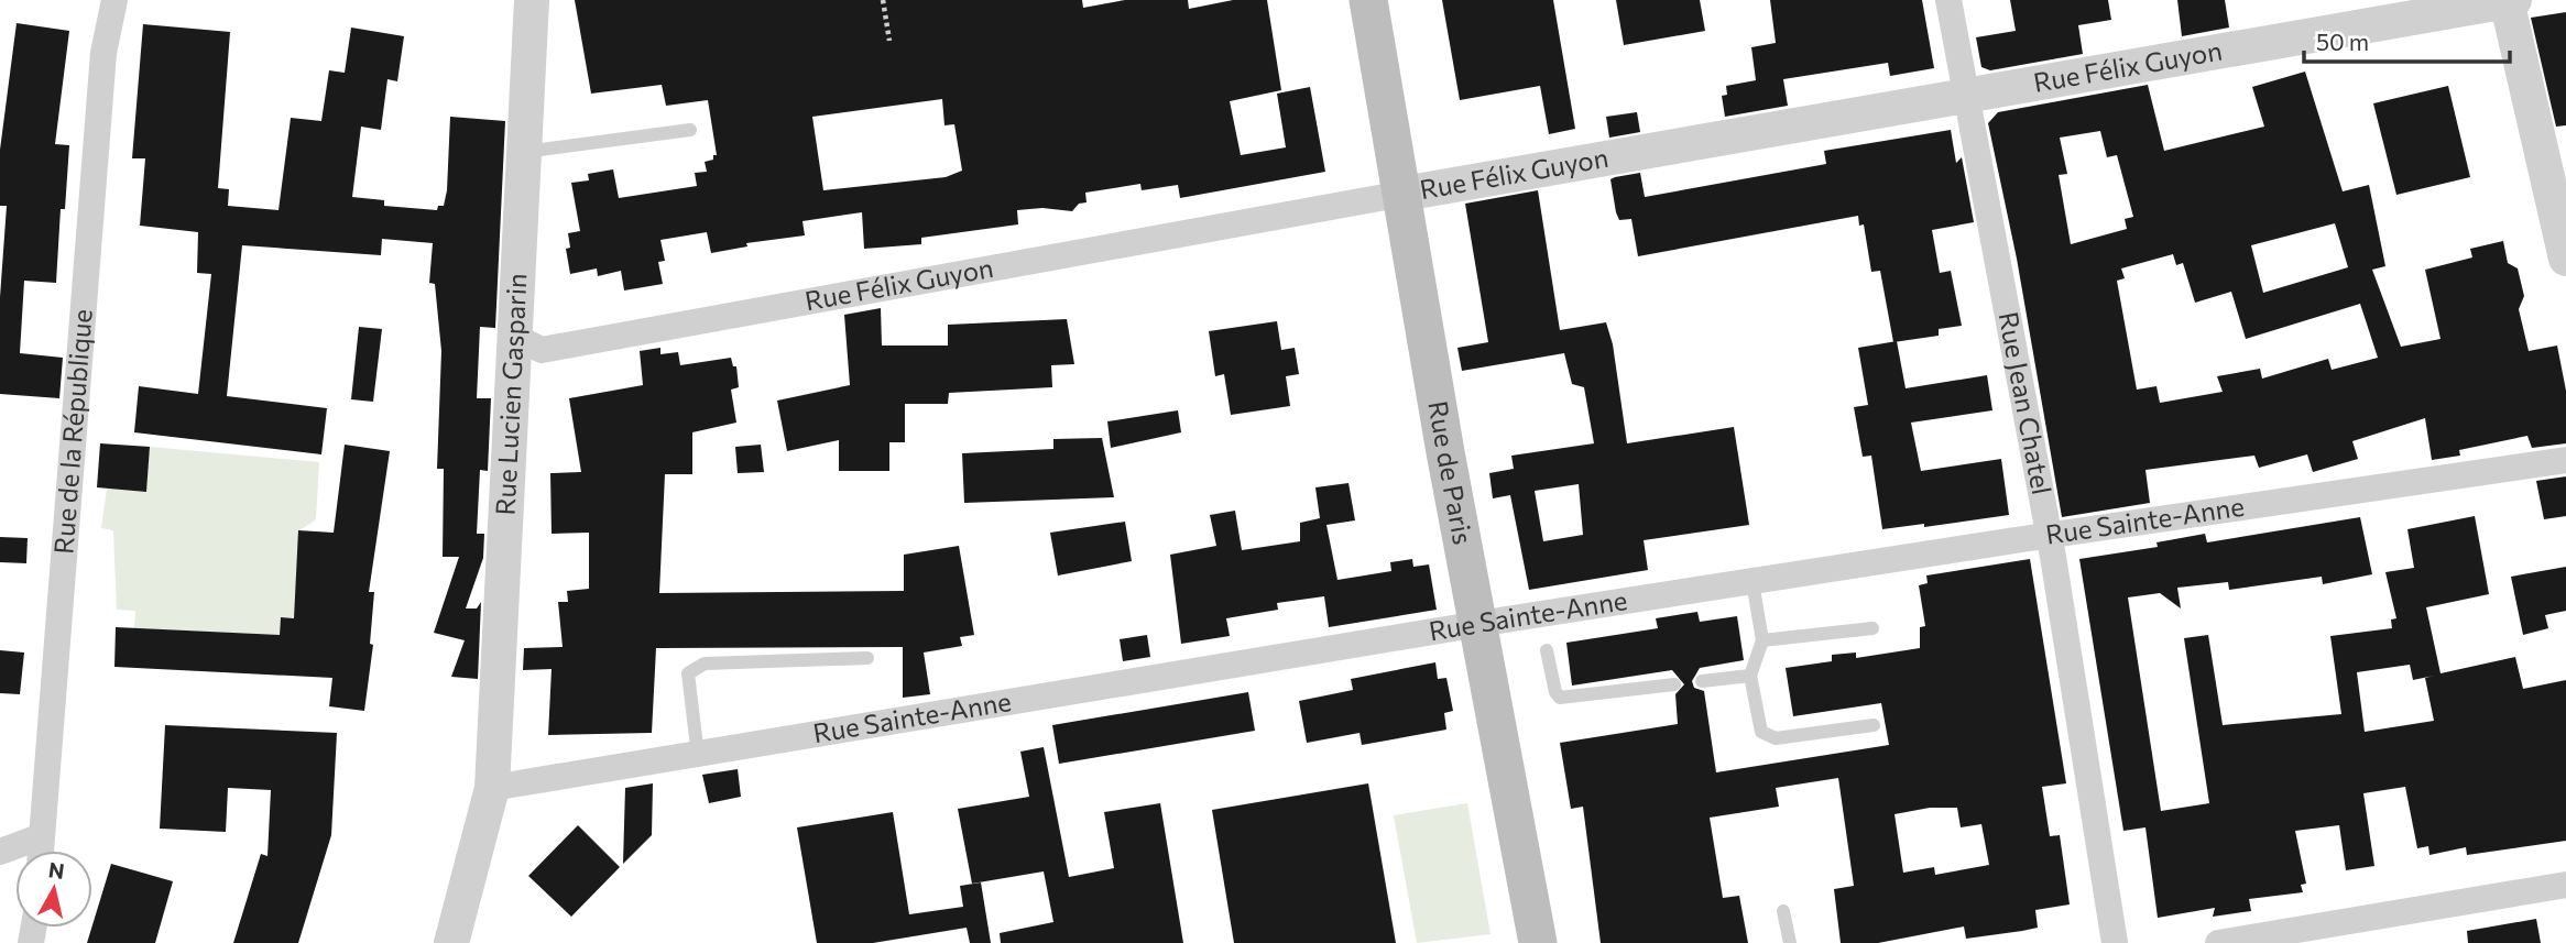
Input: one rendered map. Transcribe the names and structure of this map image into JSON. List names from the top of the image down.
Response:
{
  "streets": {
    "main road": ["Rue de Paris"],
    "street": [
      "Rue Félix Guyon",
      "Rue Lucien Gasparin",
      "Rue Jean Chatel",
      "Rue de la République",
      "Rue Sainte-Anne"
    ]
  },
  "crossings": [
    ["Rue Félix Guyon", "Rue Lucien Gasparin"],
    ["Rue Félix Guyon", "Rue Jean Chatel"],
    ["Rue Félix Guyon", "Rue de Paris"],
    ["Rue Lucien Gasparin", "Rue Sainte-Anne"],
    ["Rue Jean Chatel", "Rue Sainte-Anne"],
    ["Rue de Paris", "Rue Sainte-Anne"]
  ],
  "scale_bar": "50 m",
  "north": "top"
}
